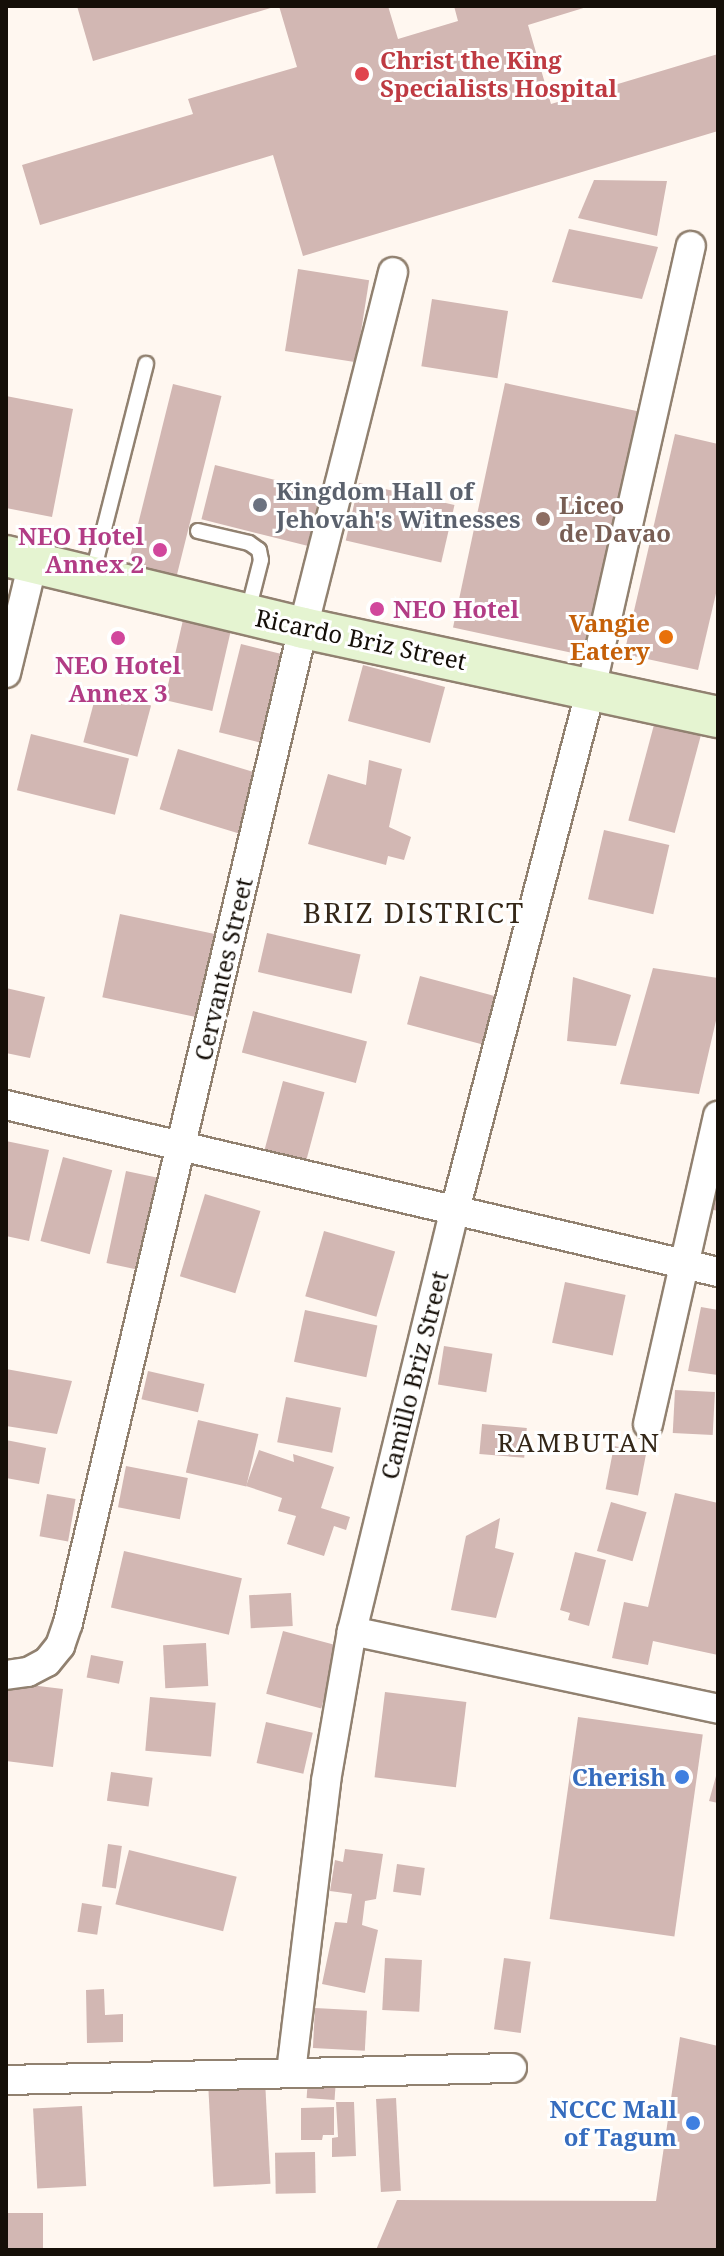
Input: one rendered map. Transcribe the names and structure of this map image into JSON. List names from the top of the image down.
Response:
{
  "streets": {
    "street": ["Ricardo Briz Street", "Cervantes Street", "Camillo Briz Street"]
  },
  "crossings": [
    ["Ricardo Briz Street", "Cervantes Street"],
    ["Ricardo Briz Street", "Camillo Briz Street"]
  ],
  "districts": ["BRIZ DISTRICT", "RAMBUTAN"],
  "places": [
    "Christ the King Specialists Hospital",
    "Kingdom Hall of Jehovah's Witnesses",
    "Liceo de Davao",
    "NEO Hotel Annex 2",
    "NEO Hotel",
    "Vangie Eatery",
    "NEO Hotel Annex 3",
    "Cherish",
    "NCCC Mall of Tagum"
  ]
}
